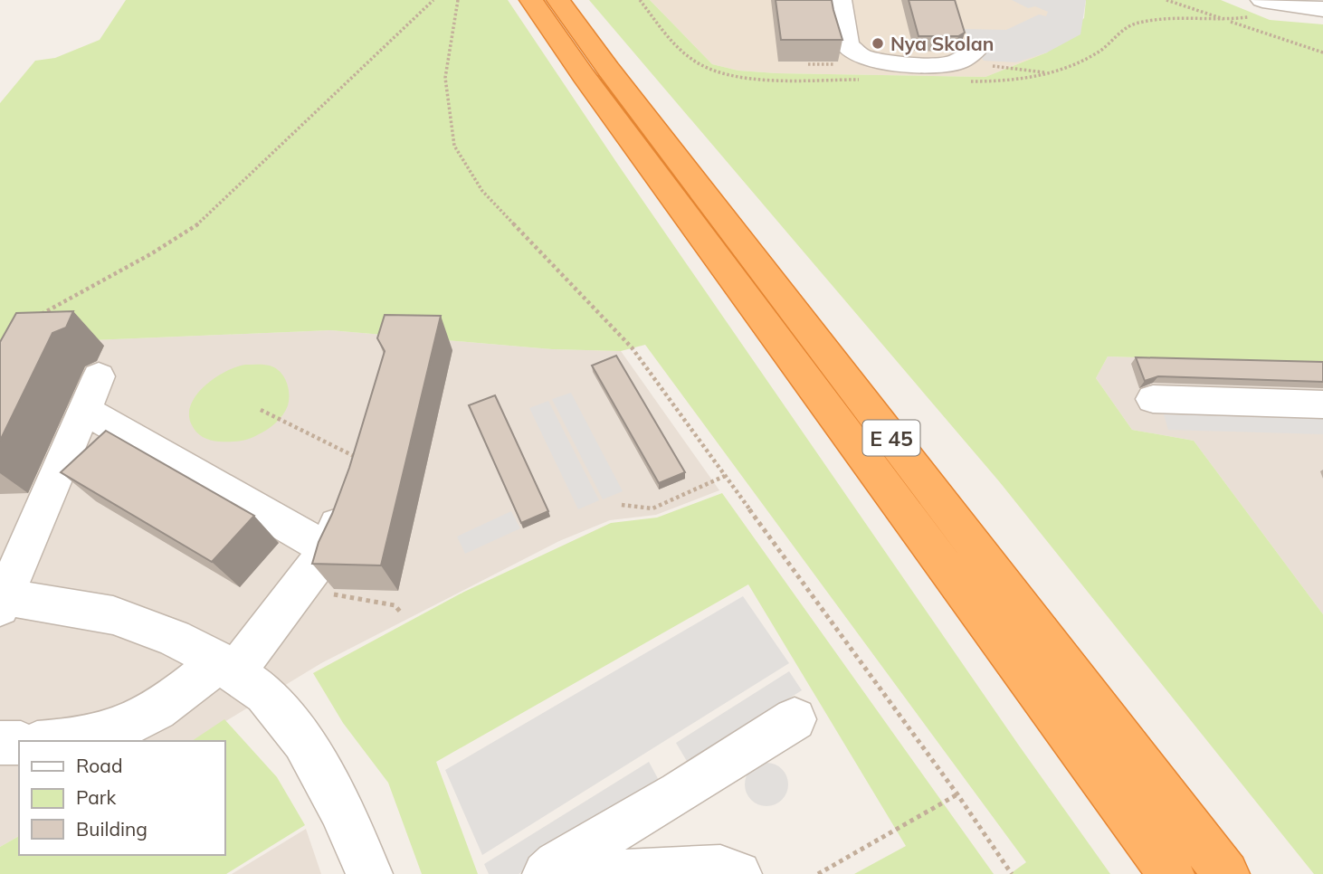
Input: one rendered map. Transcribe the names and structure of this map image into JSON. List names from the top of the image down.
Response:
{
  "streets": {
    "highway": ["E 45"]
  },
  "places": ["Nya Skolan"],
  "legend": ["Road", "Park", "Building"]
}
